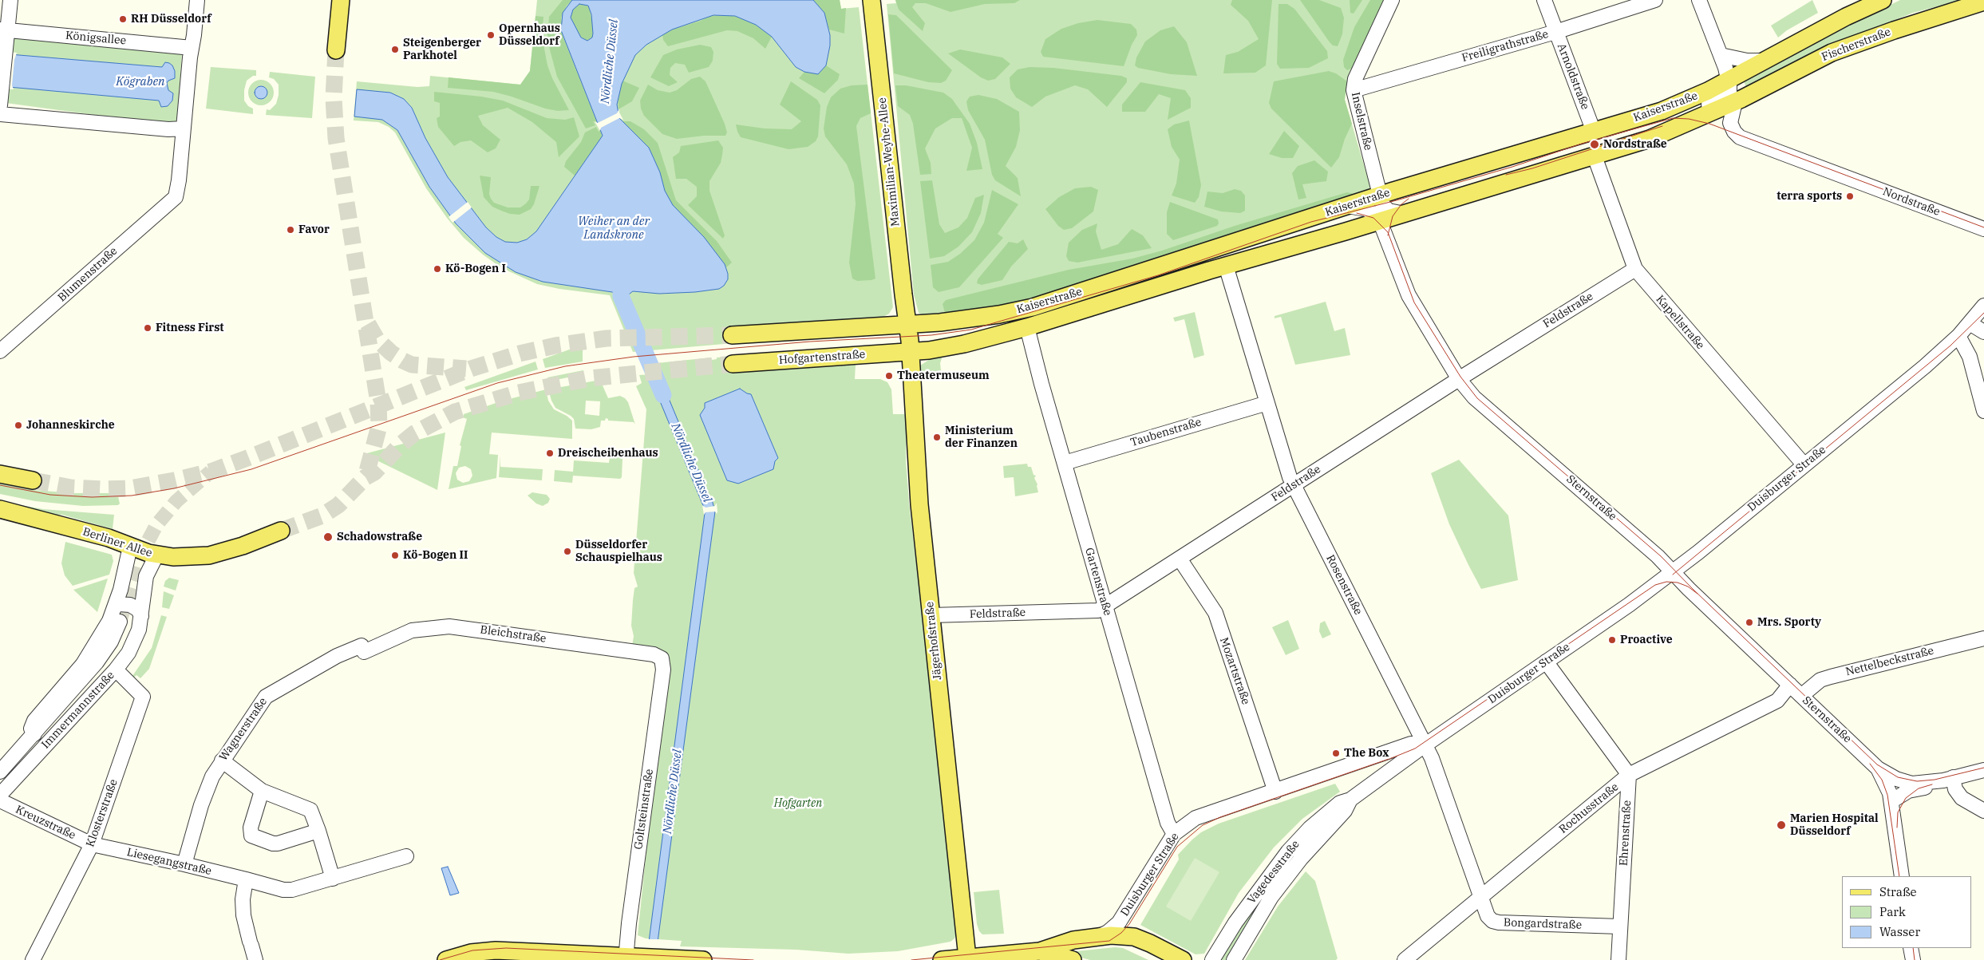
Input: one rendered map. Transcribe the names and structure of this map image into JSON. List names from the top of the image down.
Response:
{
  "streets": {
    "main road": [
      "Fischerstraße",
      "Kaiserstraße",
      "Maximilian-Weyhe-Allee",
      "Hofgartenstraße",
      "Duisburger Straße",
      "Berliner Allee",
      "Jägerhofstraße"
    ],
    "street": [
      "Königsallee",
      "Freiligrathstraße",
      "Arnoldstraße",
      "Inselstraße",
      "Nordstraße",
      "Blumenstraße",
      "Feldstraße",
      "Kapellstraße",
      "Taubenstraße",
      "Sternstraße",
      "Gartenstraße",
      "Rosenstraße",
      "Bleichstraße",
      "Nettelbeckstraße",
      "Mozartstraße",
      "Immermannstraße",
      "Wagnerstraße",
      "Rochusstraße",
      "Goltsteinstraße",
      "Klosterstraße",
      "Kreuzstraße",
      "Ehrenstraße",
      "Liesegangstraße",
      "Vagedesstraße",
      "Bongardstraße"
    ]
  },
  "crossings": [
    ["Fischerstraße", "Kaiserstraße"],
    ["Fischerstraße", "Nordstraße"],
    ["Freiligrathstraße", "Arnoldstraße"],
    ["Freiligrathstraße", "Inselstraße"],
    ["Arnoldstraße", "Kaiserstraße"],
    ["Kaiserstraße", "Inselstraße"],
    ["Kaiserstraße", "Maximilian-Weyhe-Allee"],
    ["Kaiserstraße", "Nordstraße"],
    ["Kaiserstraße", "Kapellstraße"],
    ["Kaiserstraße", "Hofgartenstraße"],
    ["Kaiserstraße", "Sternstraße"],
    ["Kaiserstraße", "Gartenstraße"],
    ["Kaiserstraße", "Rosenstraße"],
    ["Kaiserstraße", "Jägerhofstraße"],
    ["Maximilian-Weyhe-Allee", "Jägerhofstraße"],
    ["Feldstraße", "Kapellstraße"],
    ["Feldstraße", "Sternstraße"],
    ["Feldstraße", "Gartenstraße"],
    ["Feldstraße", "Rosenstraße"],
    ["Feldstraße", "Jägerhofstraße"],
    ["Feldstraße", "Mozartstraße"],
    ["Kapellstraße", "Duisburger Straße"],
    ["Hofgartenstraße", "Jägerhofstraße"],
    ["Taubenstraße", "Gartenstraße"],
    ["Taubenstraße", "Rosenstraße"],
    ["Duisburger Straße", "Sternstraße"],
    ["Duisburger Straße", "Gartenstraße"],
    ["Duisburger Straße", "Rosenstraße"],
    ["Duisburger Straße", "Jägerhofstraße"],
    ["Duisburger Straße", "Mozartstraße"],
    ["Duisburger Straße", "Vagedesstraße"],
    ["Sternstraße", "Nettelbeckstraße"],
    ["Sternstraße", "Rochusstraße"],
    ["Berliner Allee", "Immermannstraße"],
    ["Rosenstraße", "Rochusstraße"],
    ["Rosenstraße", "Vagedesstraße"],
    ["Rosenstraße", "Bongardstraße"],
    ["Bleichstraße", "Wagnerstraße"],
    ["Bleichstraße", "Goltsteinstraße"],
    ["Immermannstraße", "Klosterstraße"],
    ["Wagnerstraße", "Liesegangstraße"],
    ["Rochusstraße", "Ehrenstraße"],
    ["Rochusstraße", "Bongardstraße"],
    ["Klosterstraße", "Kreuzstraße"],
    ["Klosterstraße", "Liesegangstraße"],
    ["Kreuzstraße", "Liesegangstraße"],
    ["Ehrenstraße", "Bongardstraße"]
  ],
  "water": ["Nördliche Düssel", "Kögraben", "Weiher an der Landskrone"],
  "parks": ["Hofgarten"],
  "places": [
    "RH Düsseldorf",
    "Opernhaus Düsseldorf",
    "Steigenberger Parkhotel",
    "Nordstraße",
    "terra sports",
    "Favor",
    "Kö-Bogen I",
    "Fitness First",
    "Theatermuseum",
    "Johanneskirche",
    "Ministerium der Finanzen",
    "Dreischeibenhaus",
    "Schadowstraße",
    "Düsseldorfer Schauspielhaus",
    "Kö-Bogen II",
    "Mrs. Sporty",
    "Proactive",
    "The Box",
    "Marien Hospital Düsseldorf"
  ],
  "legend": ["Straße", "Park", "Wasser"]
}
